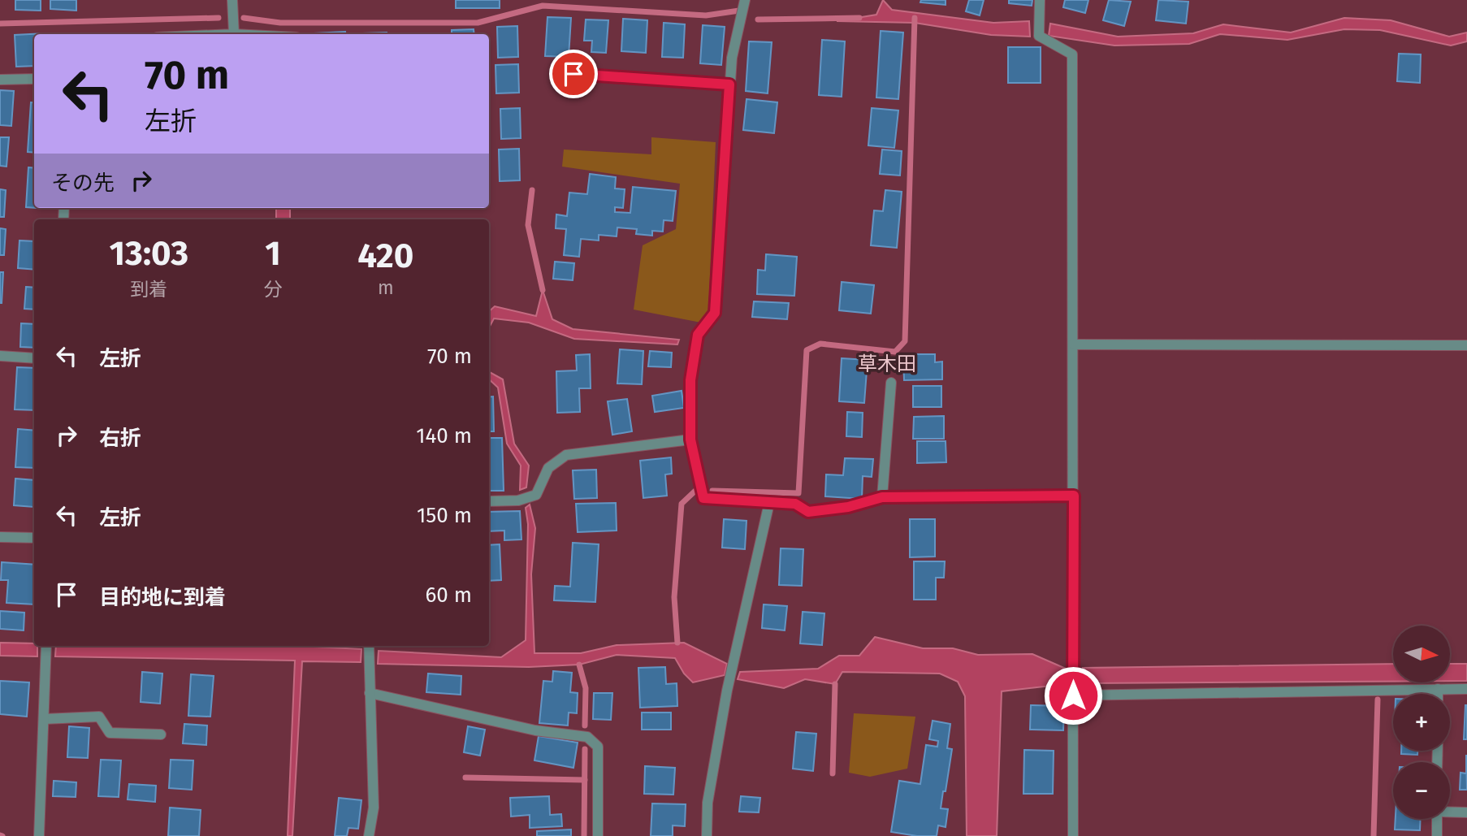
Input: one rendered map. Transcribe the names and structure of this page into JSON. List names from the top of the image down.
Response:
{
  "districts": ["草木田"],
  "north": "right",
  "page": {
    "turn": ["70 m", "左折"],
    "then": "その先",
    "eta": [
      "13:03",
      "到着",
      "1",
      "分",
      "420",
      "m"
    ],
    "list": [
      {
        "name": "左折",
        "value": "70 m"
      },
      {
        "name": "右折",
        "value": "140 m"
      },
      {
        "name": "左折",
        "value": "150 m"
      },
      {
        "name": "目的地に到着",
        "value": "60 m"
      }
    ],
    "map_buttons": ["+", "−"]
  }
}
